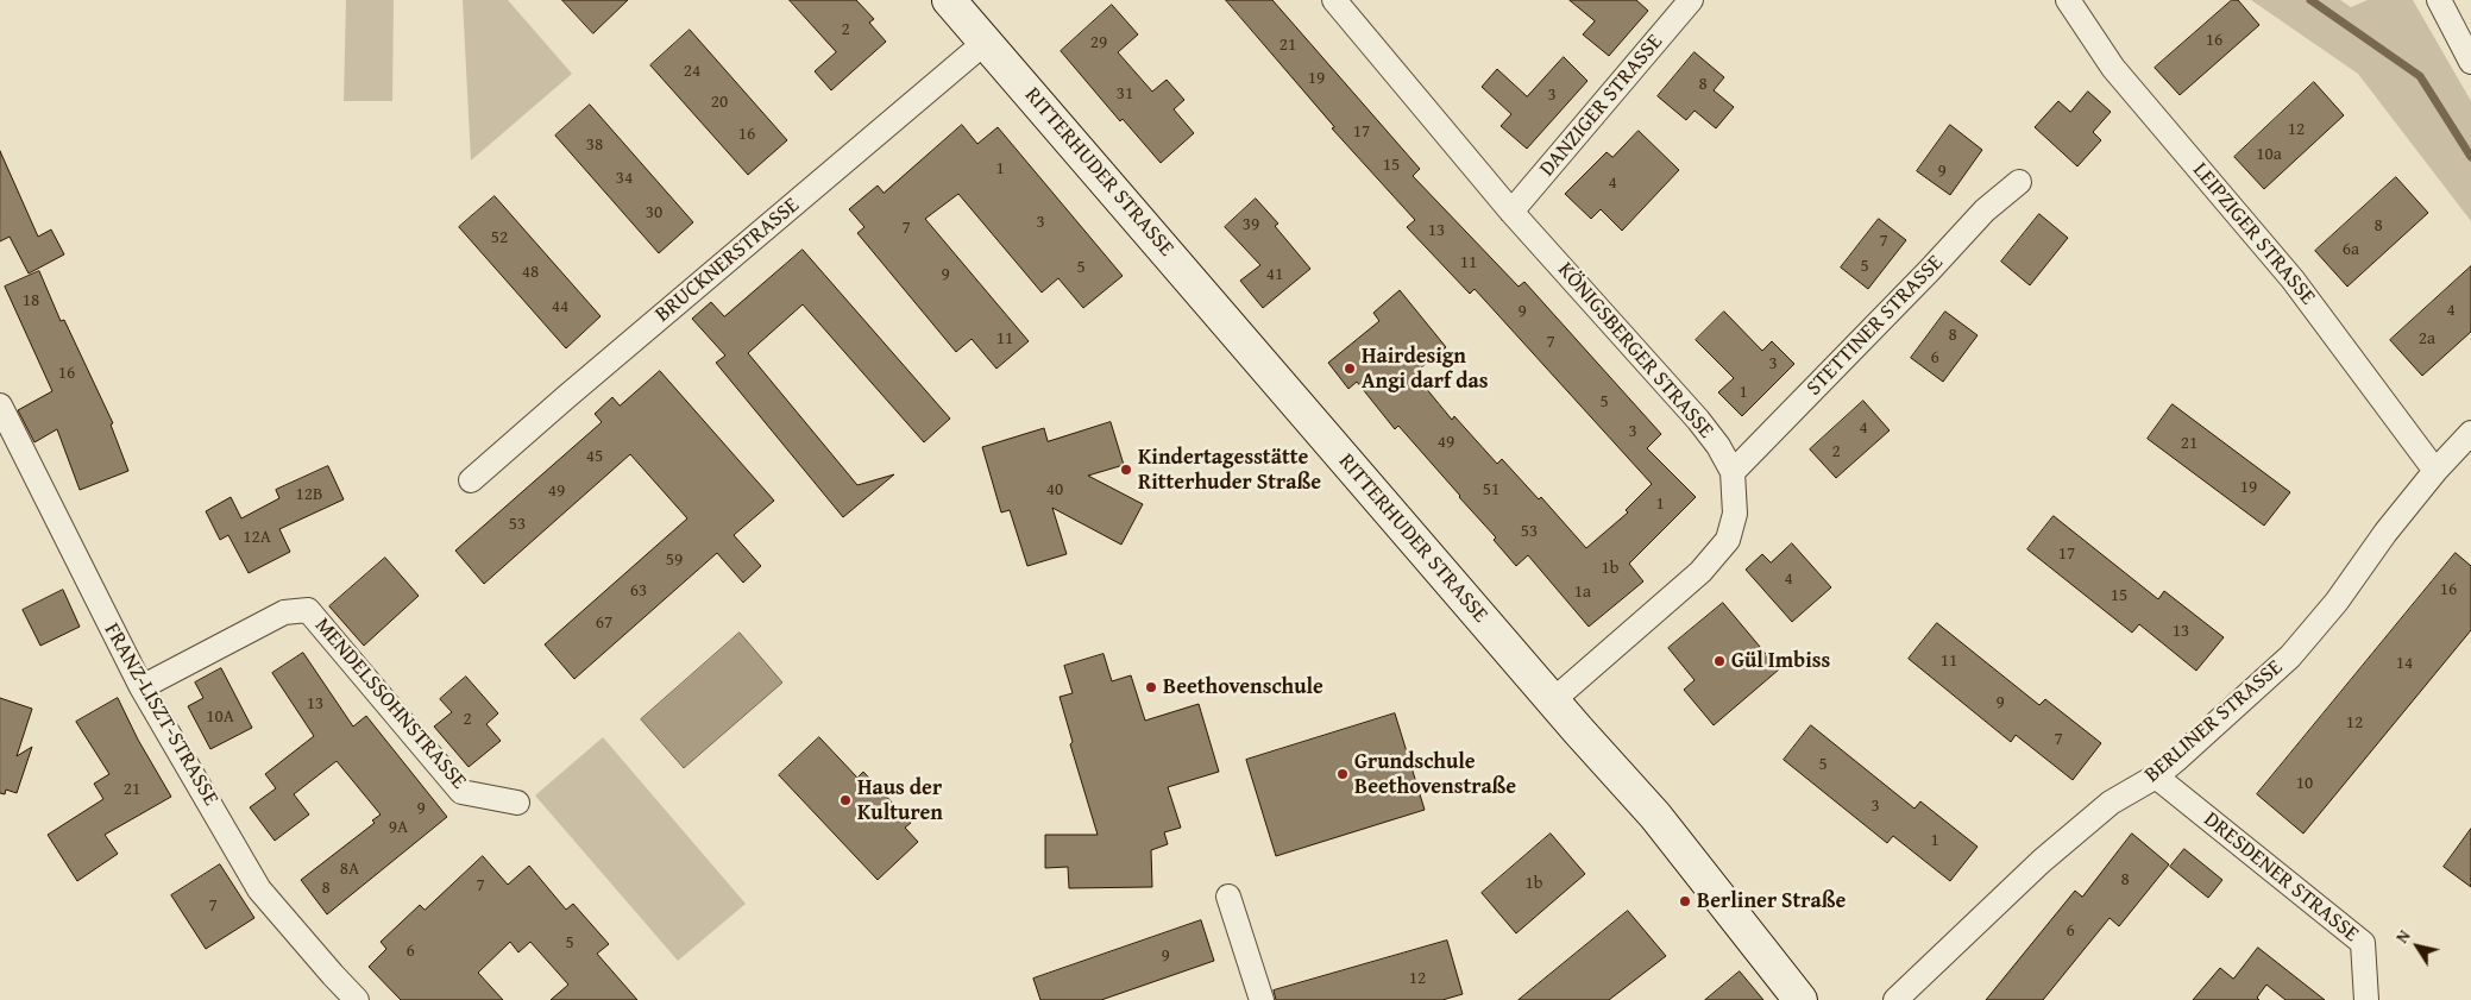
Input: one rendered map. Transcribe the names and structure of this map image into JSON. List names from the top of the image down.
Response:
{
  "streets": {
    "street": [
      "DANZIGER STRASSE",
      "RITTERHUDER STRASSE",
      "LEIPZIGER STRASSE",
      "BRUCKNERSTRASSE",
      "STETTINER STRASSE",
      "KÖNIGSBERGER STRASSE",
      "MENDELSSOHNSTRASSE",
      "FRANZ-LISZT-STRASSE",
      "BERLINER STRASSE",
      "DRESDENER STRASSE"
    ]
  },
  "crossings": [
    ["DANZIGER STRASSE", "KÖNIGSBERGER STRASSE"],
    ["RITTERHUDER STRASSE", "BRUCKNERSTRASSE"],
    ["RITTERHUDER STRASSE", "KÖNIGSBERGER STRASSE"],
    ["LEIPZIGER STRASSE", "BERLINER STRASSE"],
    ["STETTINER STRASSE", "KÖNIGSBERGER STRASSE"],
    ["MENDELSSOHNSTRASSE", "FRANZ-LISZT-STRASSE"],
    ["BERLINER STRASSE", "DRESDENER STRASSE"]
  ],
  "places": [
    "Hairdesign Angi darf das",
    "Kindertagesstätte Ritterhuder Straße",
    "Gül Imbiss",
    "Beethovenschule",
    "Grundschule Beethovenstraße",
    "Haus der Kulturen",
    "Berliner Straße"
  ],
  "house_numbers": [
    "2",
    "16",
    "29",
    "21",
    "24",
    "19",
    "8",
    "31",
    "3",
    "20",
    "12",
    "17",
    "16",
    "38",
    "10a",
    "15",
    "1",
    "9",
    "34",
    "4",
    "30",
    "3",
    "39",
    "8",
    "7",
    "13",
    "52",
    "7",
    "6a",
    "11",
    "5",
    "5",
    "48",
    "9",
    "41",
    "18",
    "44",
    "4",
    "9",
    "8",
    "11",
    "2a",
    "7",
    "6",
    "3",
    "16",
    "1",
    "5",
    "4",
    "3",
    "49",
    "21",
    "2",
    "45",
    "19",
    "40",
    "51",
    "49",
    "12B",
    "1",
    "53",
    "53",
    "12A",
    "17",
    "59",
    "1b",
    "4",
    "16",
    "63",
    "1a",
    "15",
    "67",
    "13",
    "11",
    "14",
    "9",
    "13",
    "10A",
    "2",
    "12",
    "7",
    "5",
    "10",
    "21",
    "3",
    "9",
    "9A",
    "1",
    "8A",
    "8",
    "1b",
    "7",
    "8",
    "7",
    "6",
    "5",
    "6",
    "9",
    "12"
  ],
  "north": "top left"
}
